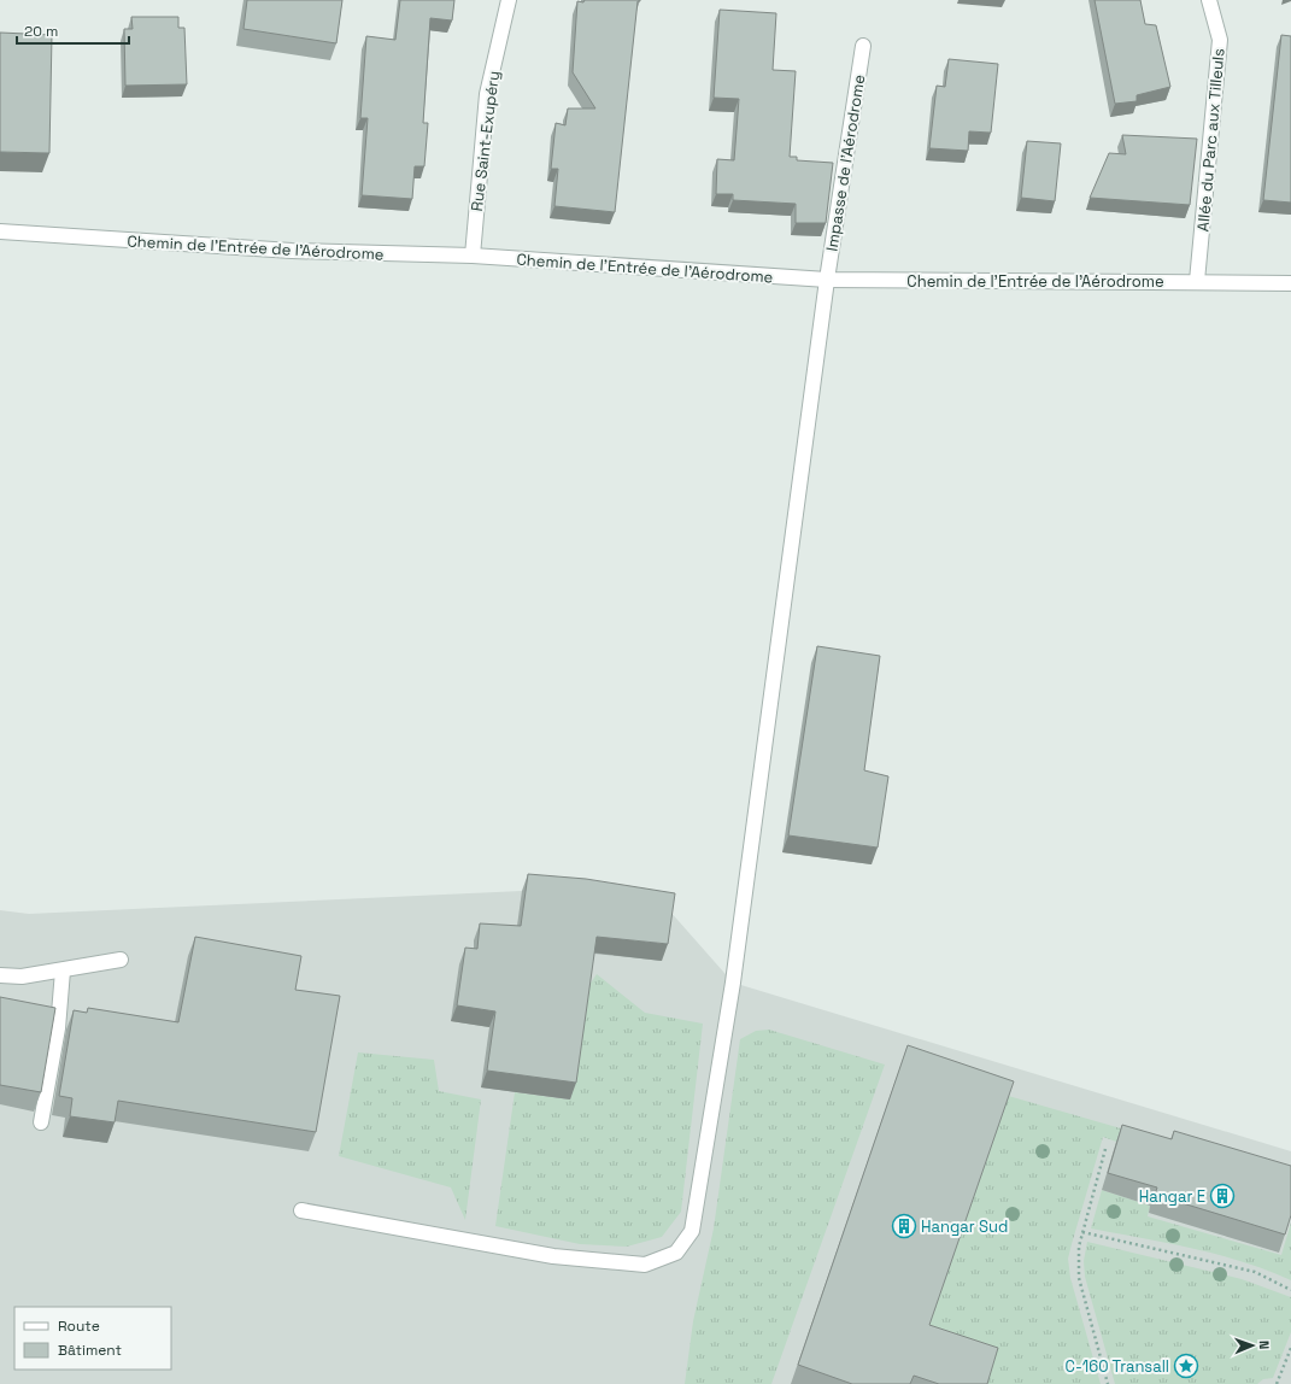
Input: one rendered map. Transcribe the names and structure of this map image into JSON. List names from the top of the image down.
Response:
{
  "streets": {
    "street": [
      "Allée du Parc aux Tilleuls",
      "Rue Saint-Exupéry",
      "Impasse de l’Aérodrome",
      "Chemin de l'Entrée de l'Aérodrome"
    ]
  },
  "crossings": [
    ["Allée du Parc aux Tilleuls", "Chemin de l'Entrée de l'Aérodrome"],
    ["Rue Saint-Exupéry", "Chemin de l'Entrée de l'Aérodrome"],
    ["Impasse de l’Aérodrome", "Chemin de l'Entrée de l'Aérodrome"]
  ],
  "places": {
    "building": ["Hangar E", "Hangar Sud"],
    "place": ["C-160 Transall"]
  },
  "legend": ["Route", "Bâtiment"],
  "scale_bar": "20 m",
  "north": "right"
}
